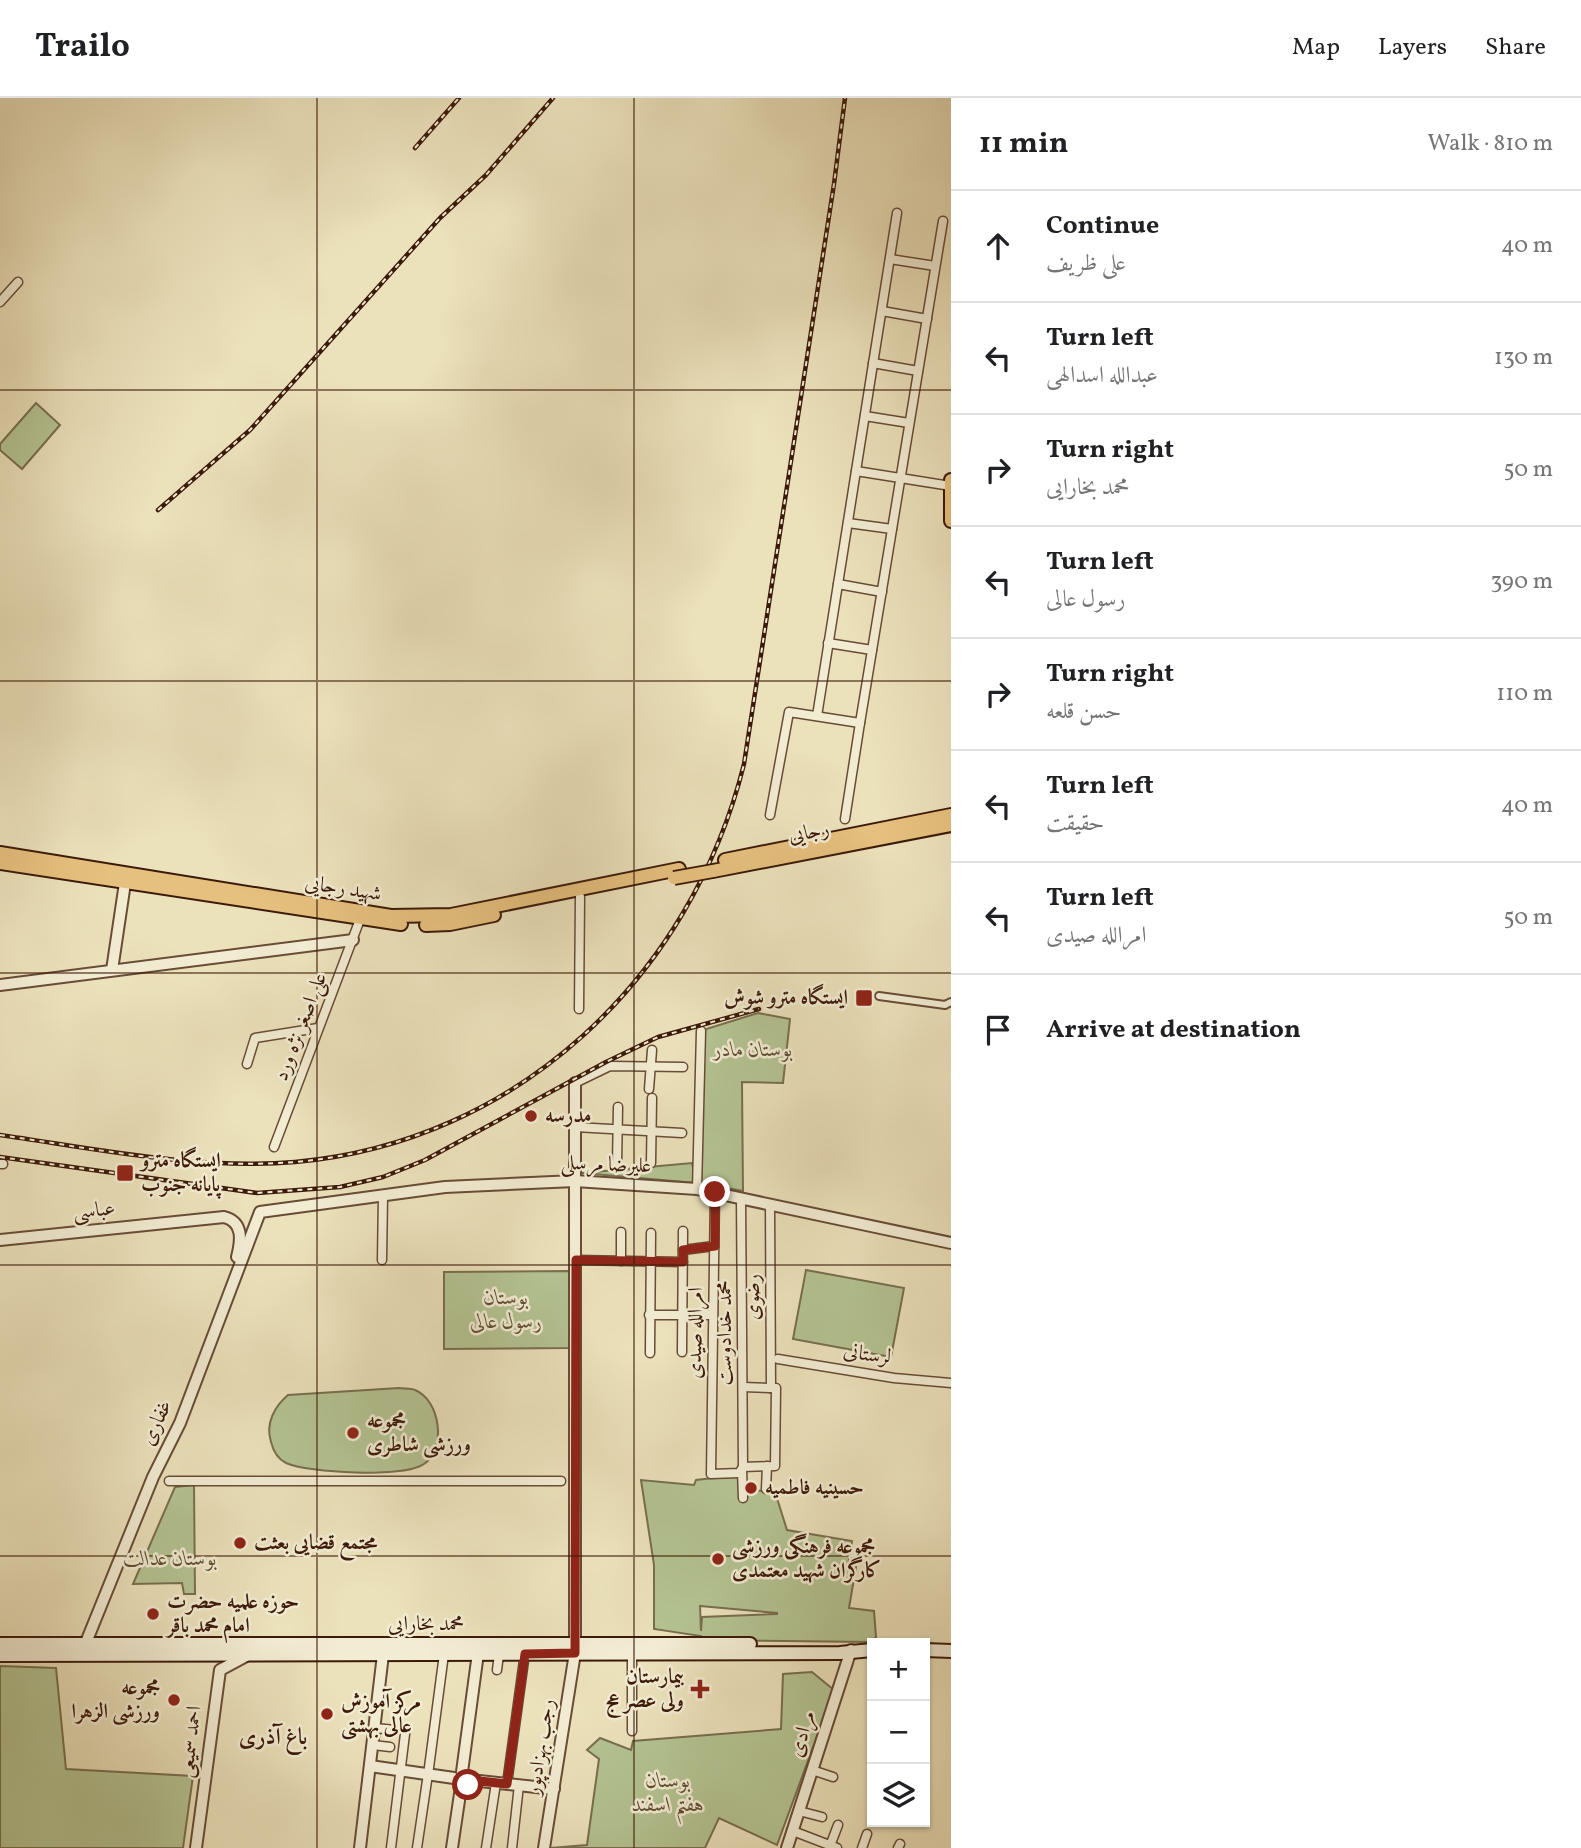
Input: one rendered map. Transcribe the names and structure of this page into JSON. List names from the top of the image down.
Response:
{
  "streets": {
    "main road": ["رجایی", "شهید رجایی", "محمد بخارایی"],
    "street": [
      "علی اصغر نژه ورد",
      "علیرضا مرسلی",
      "عباسی",
      "رضوی",
      "امرالله صیدی",
      "محمد خدادوست",
      "لرستانی",
      "غفاری",
      "مرادی",
      "احمد سمیعی",
      "رجب بهزادپور"
    ]
  },
  "crossings": [
    ["رجایی", "شهید رجایی"],
    ["شهید رجایی", "علی اصغر نژه ورد"],
    ["علیرضا مرسلی", "رضوی"],
    ["علیرضا مرسلی", "امرالله صیدی"],
    ["علیرضا مرسلی", "محمد خدادوست"],
    ["علیرضا مرسلی", "غفاری"],
    ["علیرضا مرسلی", "رجب بهزادپور"],
    ["عباسی", "غفاری"],
    ["امرالله صیدی", "محمد خدادوست"],
    ["غفاری", "محمد بخارایی"],
    ["محمد بخارایی", "مرادی"],
    ["محمد بخارایی", "احمد سمیعی"],
    ["محمد بخارایی", "رجب بهزادپور"]
  ],
  "districts": ["باغ آذری"],
  "parks": [
    "بوستان مادر",
    "بوستان رسول عالی",
    "بوستان عدالت",
    "بوستان هفتم اسفند"
  ],
  "places": {
    "transit": ["ایستگاه مترو شوش", "ایستگاه مترو پایانه جنوب"],
    "other": [
      "مدرسه",
      "مجموعه ورزشی شاطری",
      "حسینیه فاطمیه",
      "مجتمع قضایی بعثت",
      "مجموعه فرهنگی ورزشی کارگران شهید معتمدی",
      "حوزه علمیه حضرت امام محمد باقر",
      "مجموعه ورزشی الزهرا",
      "مرکز آموزش عالی بهشتی"
    ],
    "health": ["بیمارستان ولی عصر عج"]
  },
  "page": {
    "header": "Trailo",
    "nav": ["Map", "Layers", "Share"],
    "heading": ["11 min", "Walk · 810 m"],
    "list": [
      ["Continue", "علی ظریف", "40 m"],
      ["Turn left", "عبدالله اسدالهی", "130 m"],
      ["Turn right", "محمد بخارایی", "50 m"],
      ["Turn left", "رسول عالی", "390 m"],
      ["Turn right", "حسن قلعه", "110 m"],
      ["Turn left", "حقیقت", "40 m"],
      ["Turn left", "امرالله صیدی", "50 m"],
      "Arrive at destination"
    ],
    "map_buttons": ["+", "−"]
  }
}
